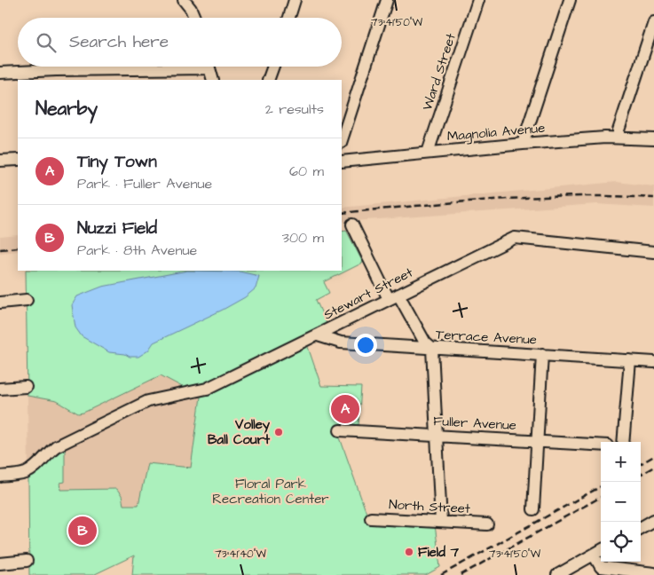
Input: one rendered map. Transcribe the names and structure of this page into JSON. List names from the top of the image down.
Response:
{
  "streets": {
    "street": [
      "Ward Street",
      "Magnolia Avenue",
      "Stewart Street",
      "Terrace Avenue",
      "Fuller Avenue",
      "North Street"
    ]
  },
  "crossings": [
    ["Ward Street", "Magnolia Avenue"],
    ["Stewart Street", "Terrace Avenue"]
  ],
  "parks": ["Floral Park Recreation Center"],
  "places": ["Volley Ball Court", "Field 7"],
  "page": {
    "search": "Search here",
    "heading": ["Nearby", "2 results"],
    "list": [
      {
        "mark": "A",
        "name": "Tiny Town",
        "note": "Park · Fuller Avenue",
        "value": "60 m"
      },
      {
        "mark": "B",
        "name": "Nuzzi Field",
        "note": "Park · 8th Avenue",
        "value": "300 m"
      }
    ],
    "pins": ["A", "B"],
    "map_buttons": ["+", "−"]
  },
  "coordinates": ["73°41'50\"W", "73°41'40\"W"]
}
